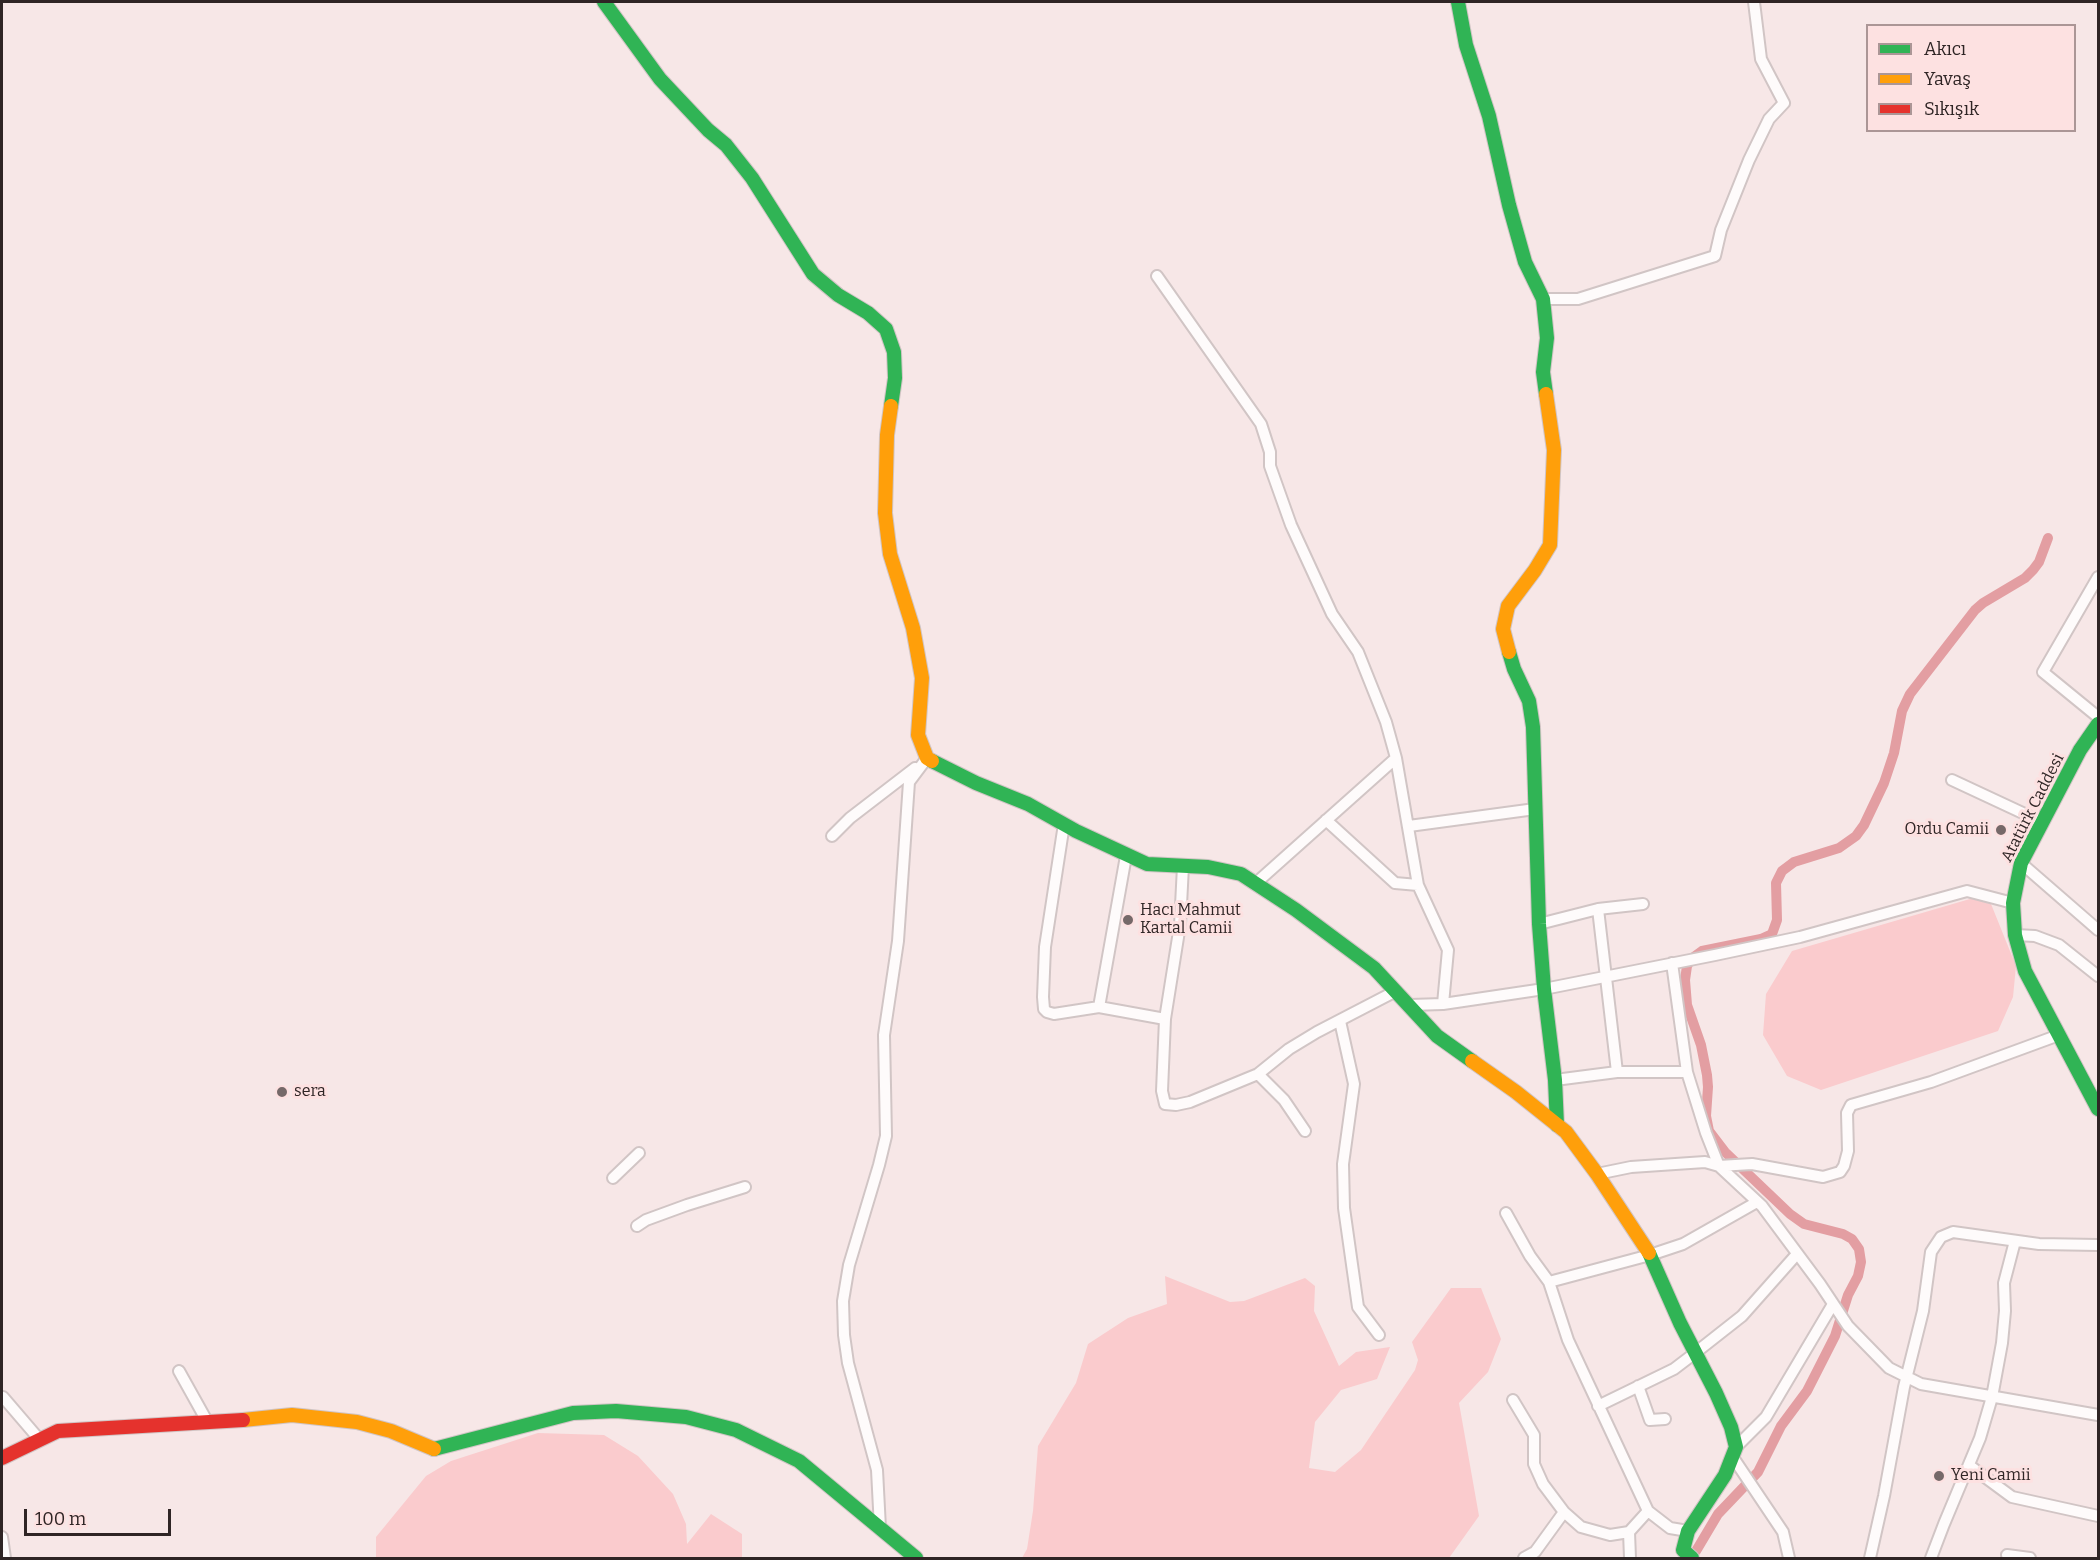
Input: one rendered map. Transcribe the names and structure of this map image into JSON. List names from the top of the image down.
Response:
{
  "streets": {
    "street": ["Atatürk Caddesi"]
  },
  "places": [
    "Ordu Camii",
    "Hacı Mahmut Kartal Camii",
    "sera",
    "Yeni Camii"
  ],
  "legend": ["Akıcı", "Yavaş", "Sıkışık"],
  "scale_bar": "100 m"
}
